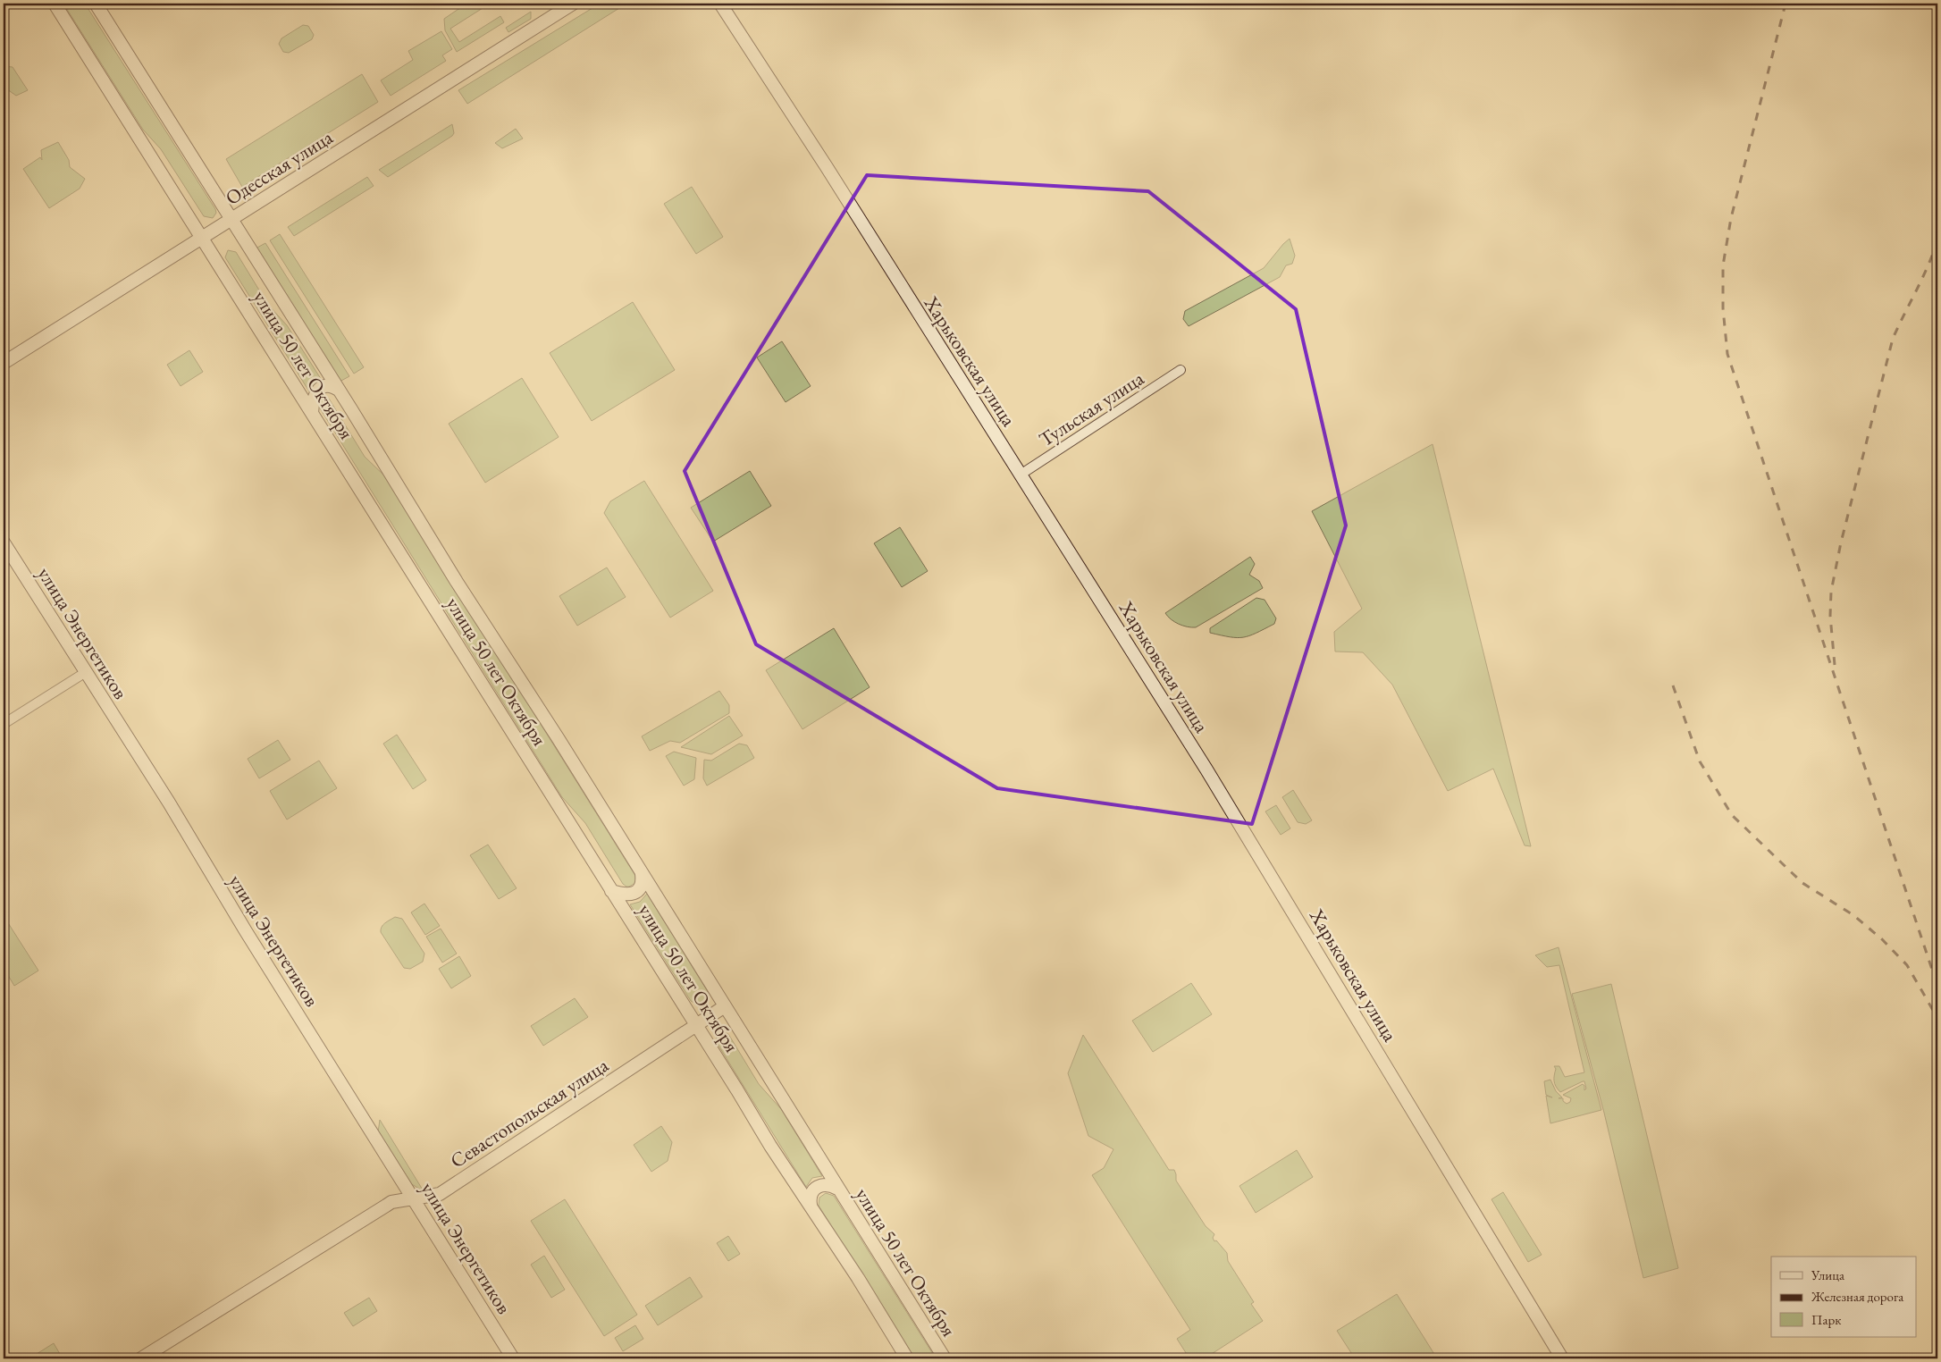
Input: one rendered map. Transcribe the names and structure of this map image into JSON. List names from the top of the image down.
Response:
{
  "streets": {
    "street": [
      "Одесская улица",
      "Харьковская улица",
      "улица 50 лет Октября",
      "Тульская улица",
      "улица Энергетиков",
      "Севастопольская улица"
    ]
  },
  "crossings": [
    ["Одесская улица", "улица 50 лет Октября"],
    ["Харьковская улица", "Тульская улица"],
    ["улица 50 лет Октября", "Севастопольская улица"],
    ["улица Энергетиков", "Севастопольская улица"]
  ],
  "legend": ["Улица", "Железная дорога", "Парк"]
}
